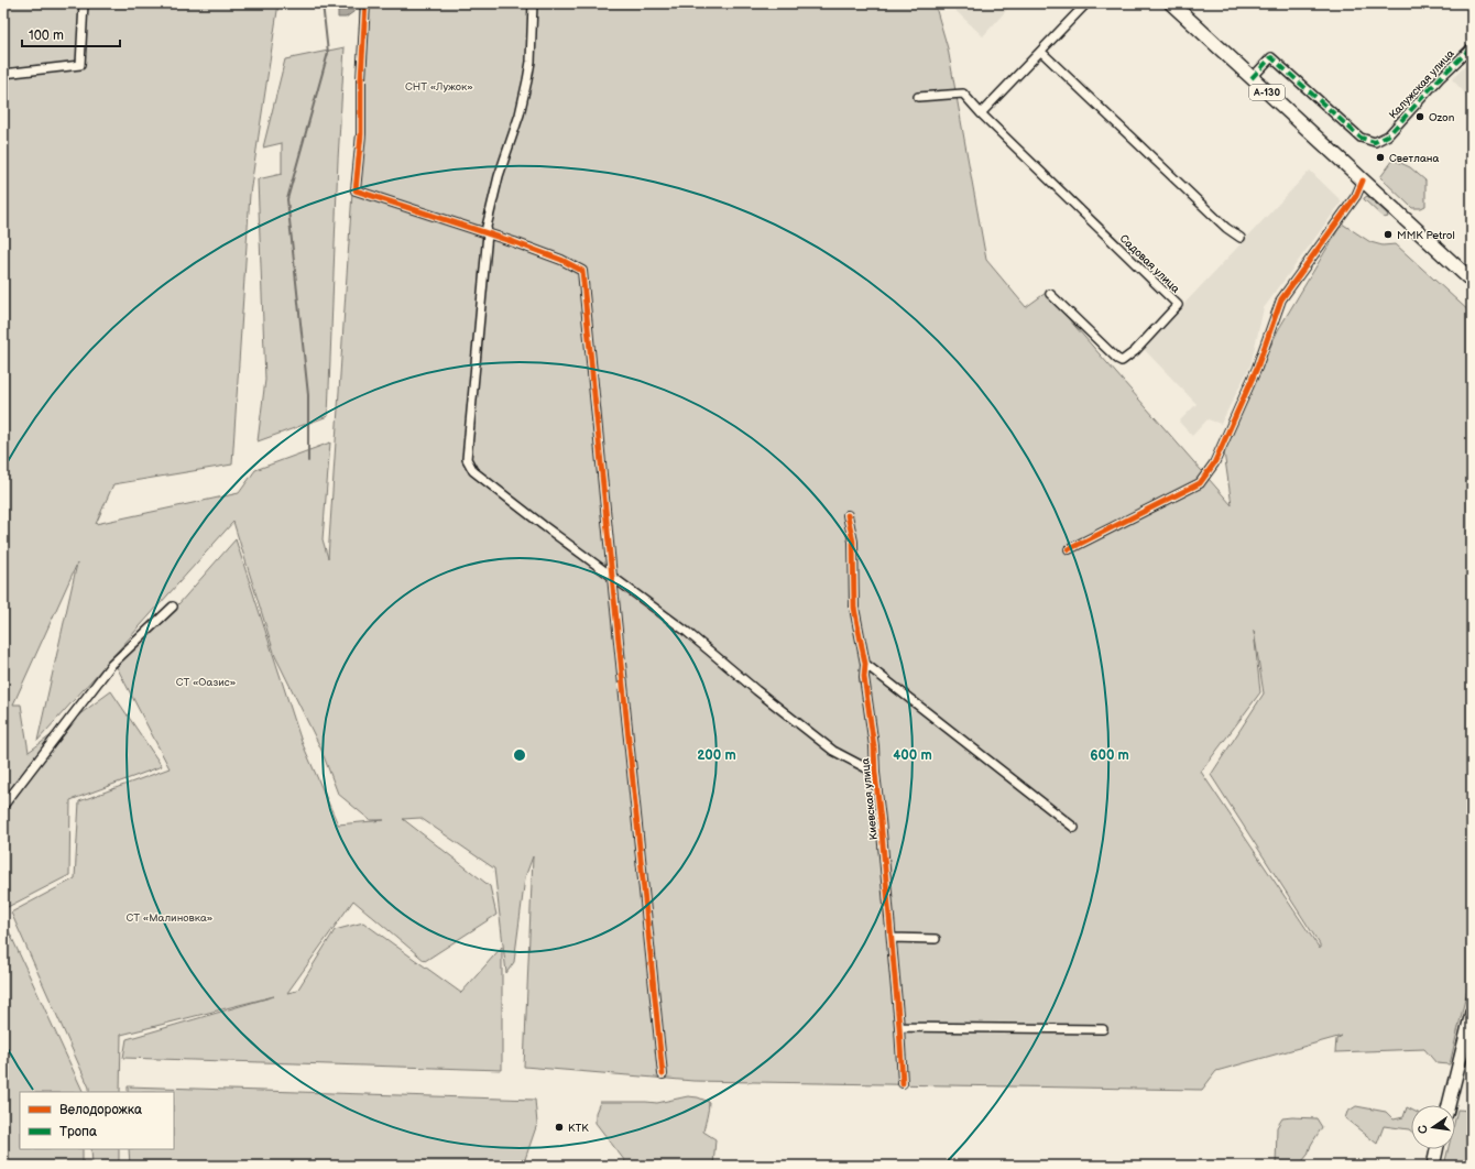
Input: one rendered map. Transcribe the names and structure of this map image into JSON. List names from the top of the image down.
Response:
{
  "streets": {
    "highway": ["А-130"],
    "street": ["Калужская улица", "Садовая улица", "Киевская улица"]
  },
  "crossings": [
    ["Калужская улица", "А-130"]
  ],
  "parks": ["СНТ «Лужок»", "СТ «Оазис»", "СТ «Малиновка»"],
  "places": [
    "Ozon",
    "Светлана",
    "MMK Petrol",
    "КТК"
  ],
  "legend": ["Велодорожка", "Тропа"],
  "scale_bar": "100 m",
  "north": "left",
  "rings": ["200 m", "400 m", "600 m"]
}
